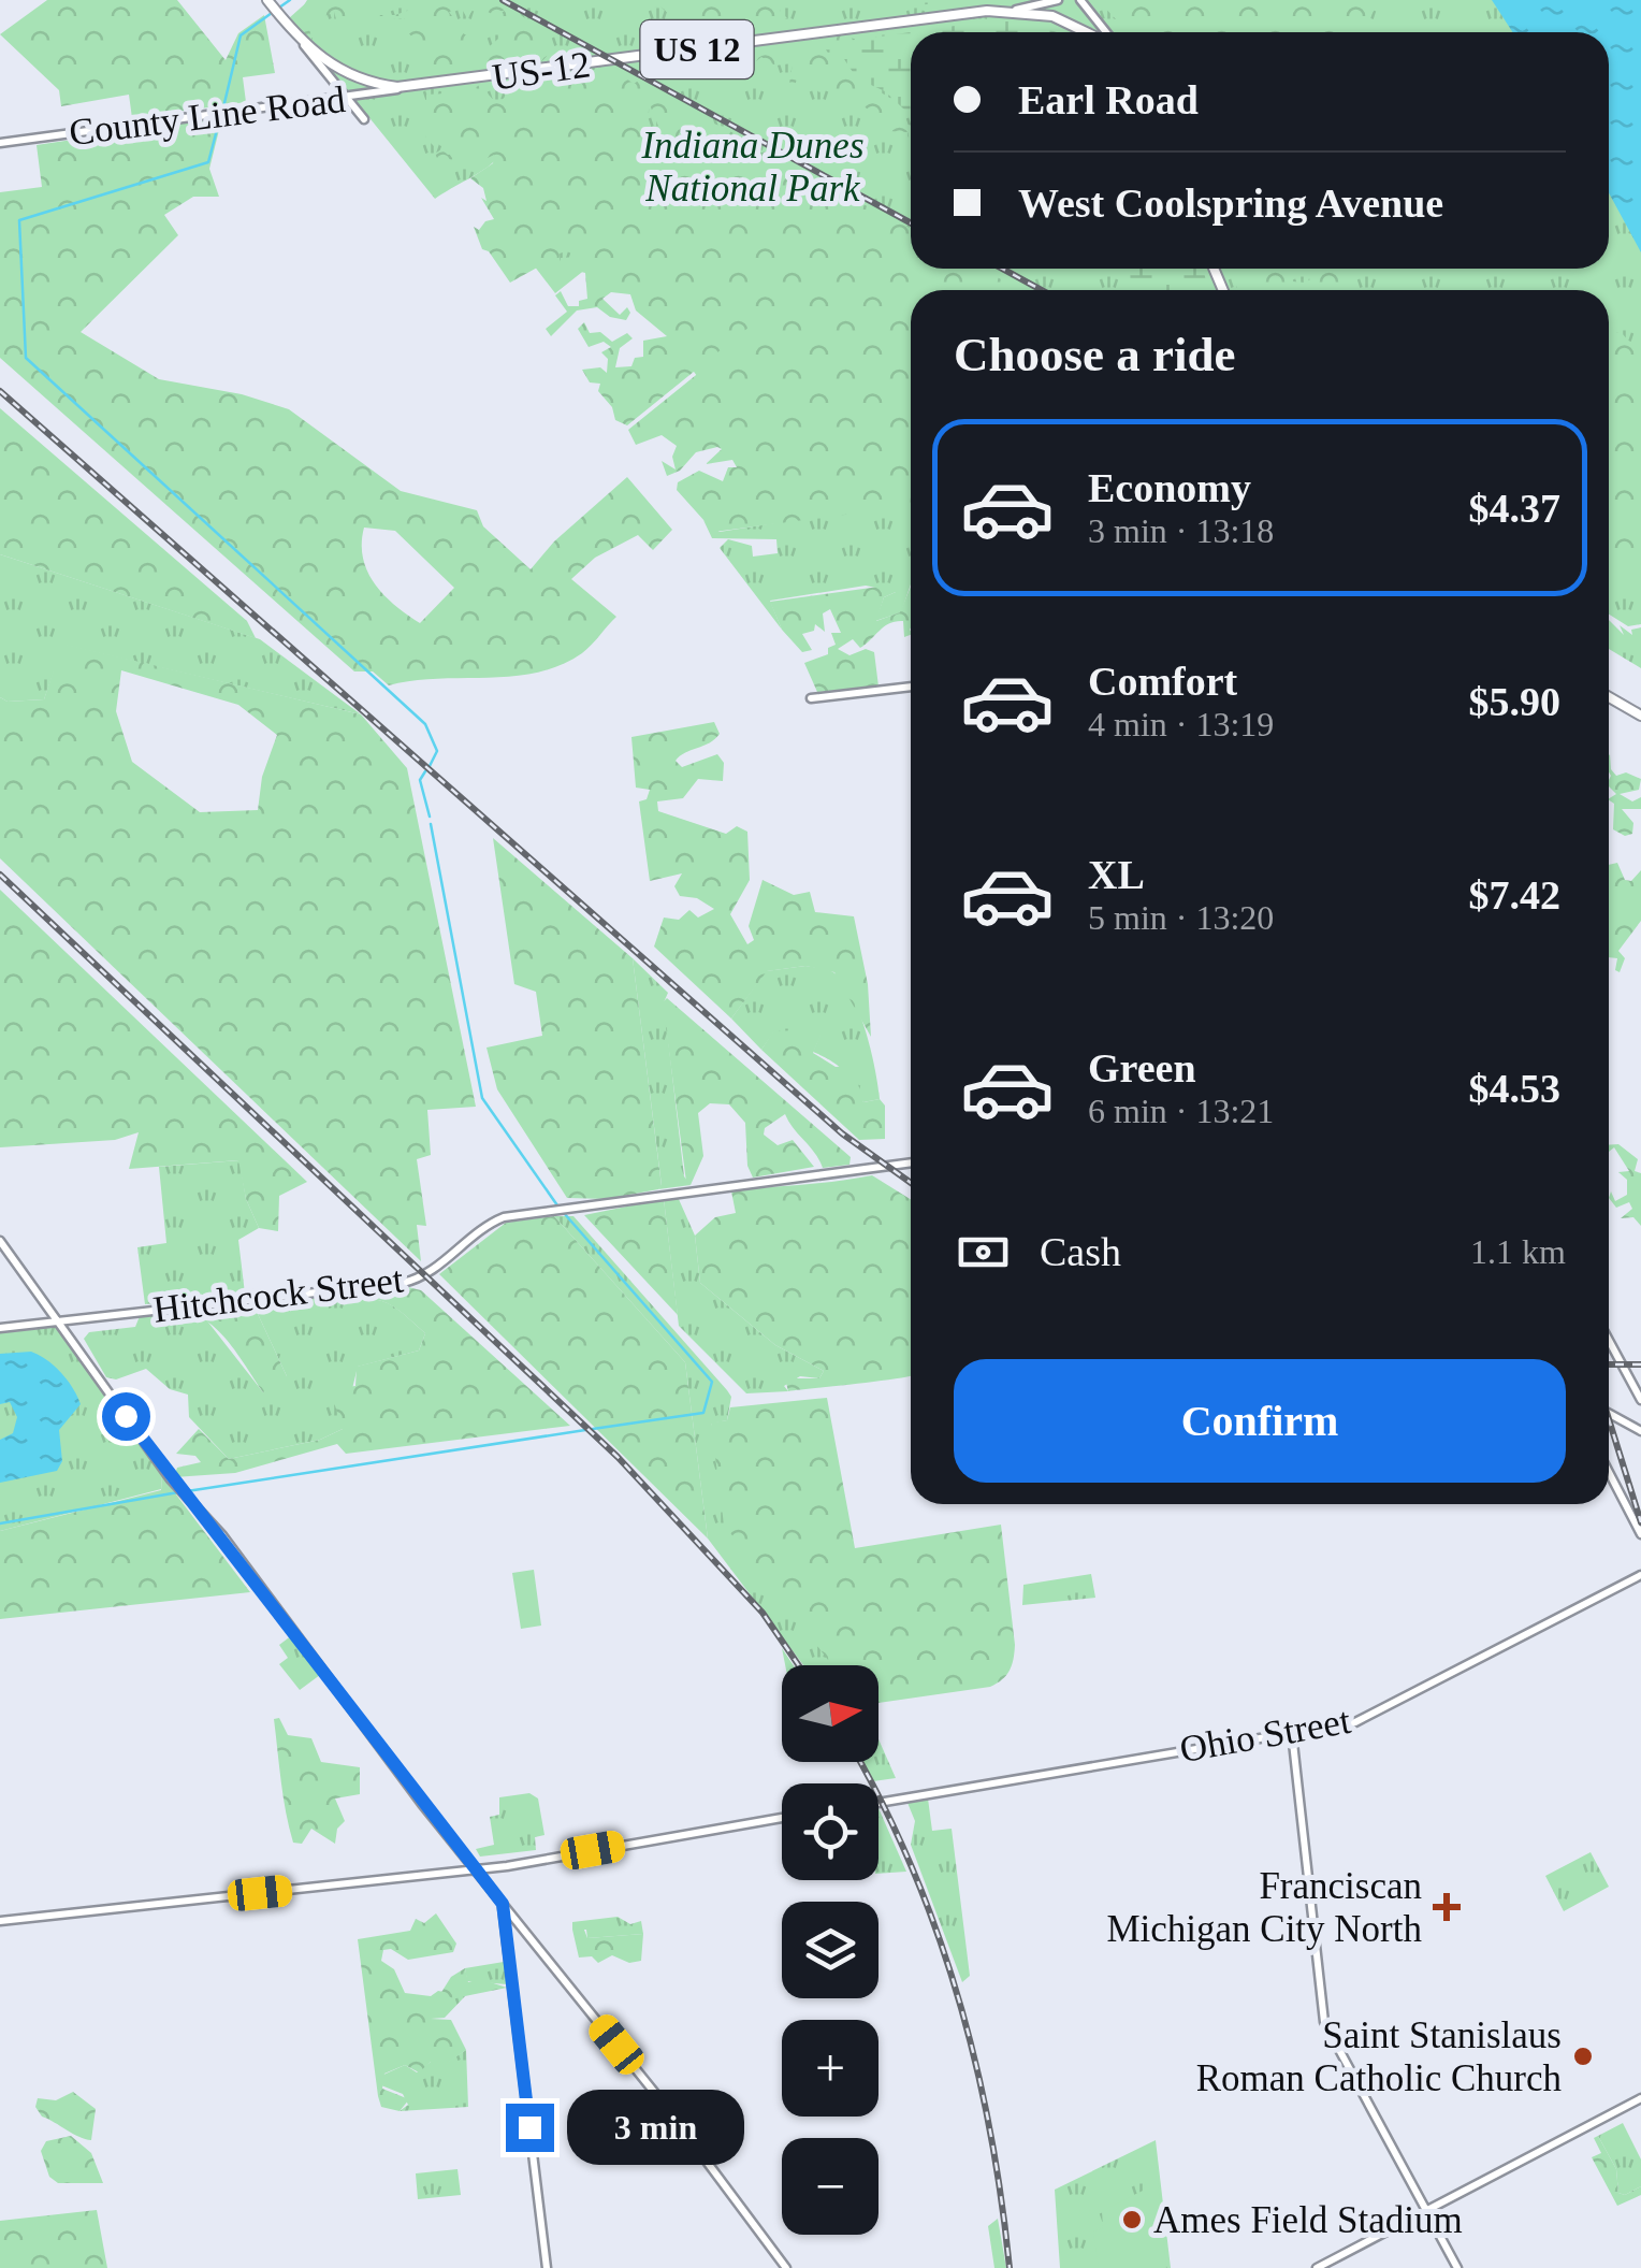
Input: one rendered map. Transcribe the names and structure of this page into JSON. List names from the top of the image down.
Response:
{
  "streets": {
    "main road": ["US 12", "US-12"],
    "street": ["County Line Road", "Hitchcock Street", "Ohio Street"]
  },
  "crossings": [
    ["US 12", "US-12"],
    ["US-12", "County Line Road"]
  ],
  "parks": ["Indiana Dunes National Park"],
  "places": {
    "health": ["Franciscan Michigan City North"],
    "other": ["Saint Stanislaus Roman Catholic Church", "Ames Field Stadium"]
  },
  "north": "right",
  "page": {
    "banner": ["Earl Road", "West Coolspring Avenue"],
    "heading": "Choose a ride",
    "list": [
      {
        "name": "Economy",
        "note": "3 min · 13:18",
        "value": "$4.37"
      },
      {
        "name": "Comfort",
        "note": "4 min · 13:19",
        "value": "$5.90"
      },
      {
        "name": "XL",
        "note": "5 min · 13:20",
        "value": "$7.42"
      },
      {
        "name": "Green",
        "note": "6 min · 13:21",
        "value": "$4.53"
      }
    ],
    "pay": ["Cash", "1.1 km"],
    "buttons": "Confirm",
    "map_buttons": ["+", "−"],
    "bubble": "3 min"
  }
}
